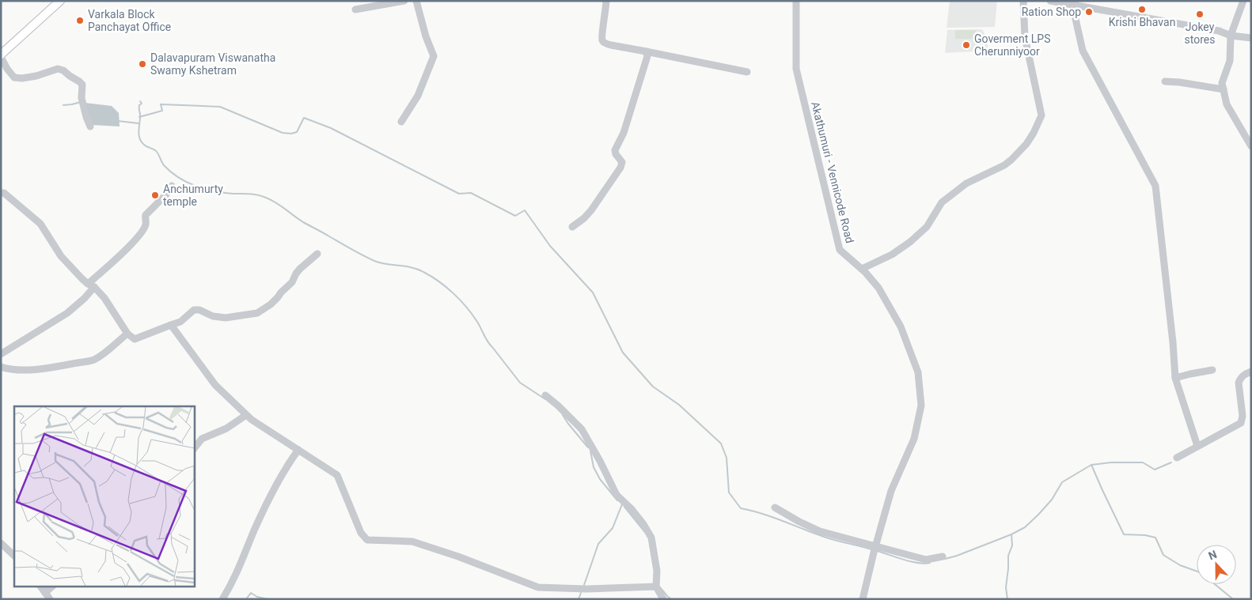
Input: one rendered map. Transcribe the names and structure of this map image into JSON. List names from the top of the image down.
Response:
{
  "streets": {
    "street": ["Akathumuri - Vennicode Road"]
  },
  "places": [
    "Krishi Bhavan",
    "Ration Shop",
    "Jokey stores",
    "Varkala Block Panchayat Office",
    "Goverment LPS Cherunniyoor",
    "Dalavapuram Viswanatha Swamy Kshetram",
    "Anchumurty temple"
  ],
  "north": "top"
}
